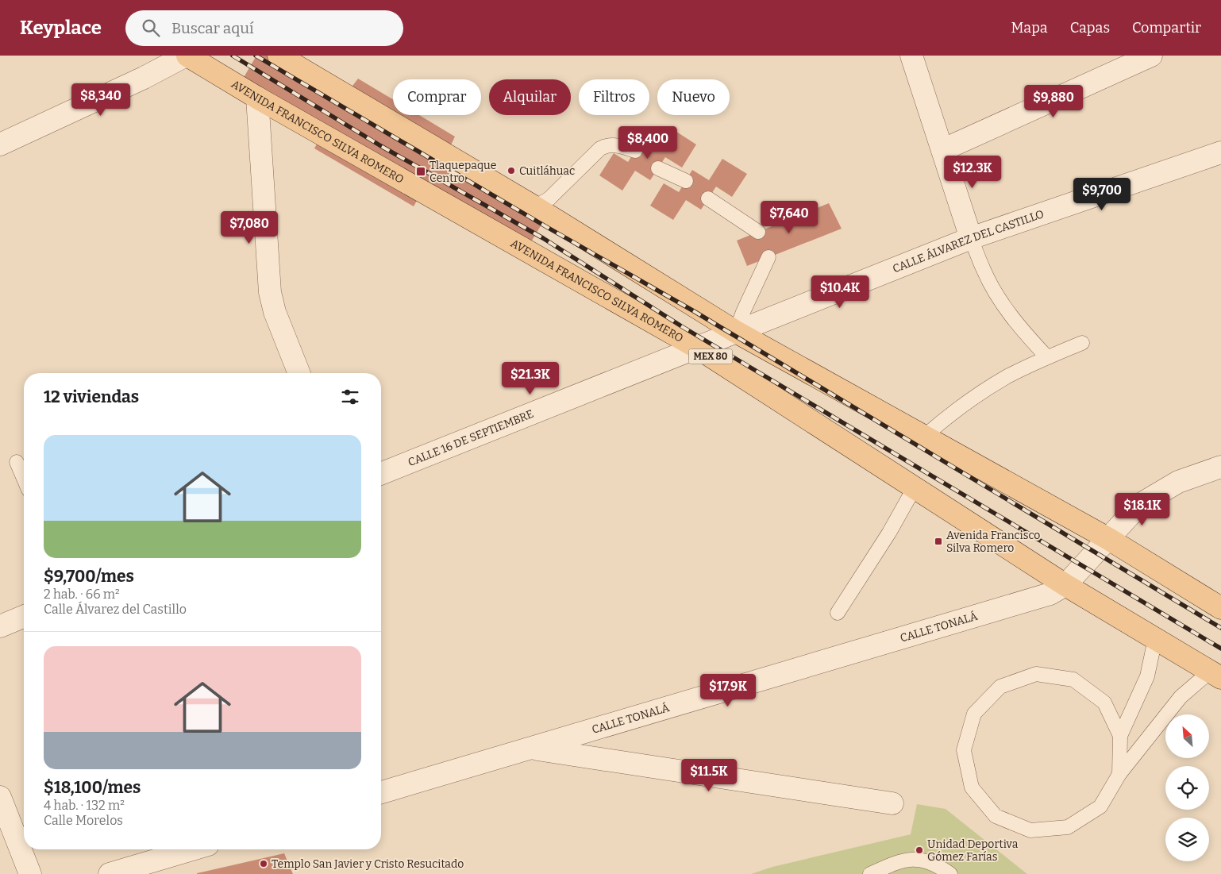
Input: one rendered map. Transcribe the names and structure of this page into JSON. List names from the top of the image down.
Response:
{
  "streets": {
    "main road": ["AVENIDA FRANCISCO SILVA ROMERO", "MEX 80"],
    "street": ["CALLE ÁLVAREZ DEL CASTILLO", "CALLE 16 DE SEPTIEMBRE", "CALLE TONALÁ"]
  },
  "crossings": [
    ["AVENIDA FRANCISCO SILVA ROMERO", "CALLE ÁLVAREZ DEL CASTILLO"],
    ["AVENIDA FRANCISCO SILVA ROMERO", "CALLE 16 DE SEPTIEMBRE"],
    ["AVENIDA FRANCISCO SILVA ROMERO", "CALLE TONALÁ"],
    ["CALLE ÁLVAREZ DEL CASTILLO", "CALLE 16 DE SEPTIEMBRE"]
  ],
  "places": {
    "other": ["Cuitláhuac", "Unidad Deportiva Gómez Farías", "Templo San Javier y Cristo Resucitado"],
    "transit": ["Tlaquepaque Centro", "Avenida Francisco Silva Romero"]
  },
  "north": "top left",
  "page": {
    "header": "Keyplace",
    "search": "Buscar aquí",
    "nav": ["Mapa", "Capas", "Compartir"],
    "chip": [
      "Comprar",
      "Alquilar",
      "Filtros",
      "Nuevo"
    ],
    "price": [
      "$8,340",
      "$9,880",
      "$8,400",
      "$12.3K",
      "$9,700",
      "$7,640",
      "$7,080",
      "$10.4K",
      "$21.3K",
      "$18.1K",
      "$17.9K",
      "$11.5K"
    ],
    "heading": "12 viviendas",
    "list": [
      {
        "name": "$9,700/mes",
        "note": "2 hab. · 66 m² · Calle Álvarez del Castillo"
      },
      {
        "name": "$18,100/mes",
        "note": "4 hab. · 132 m² · Calle Morelos"
      }
    ]
  }
}
